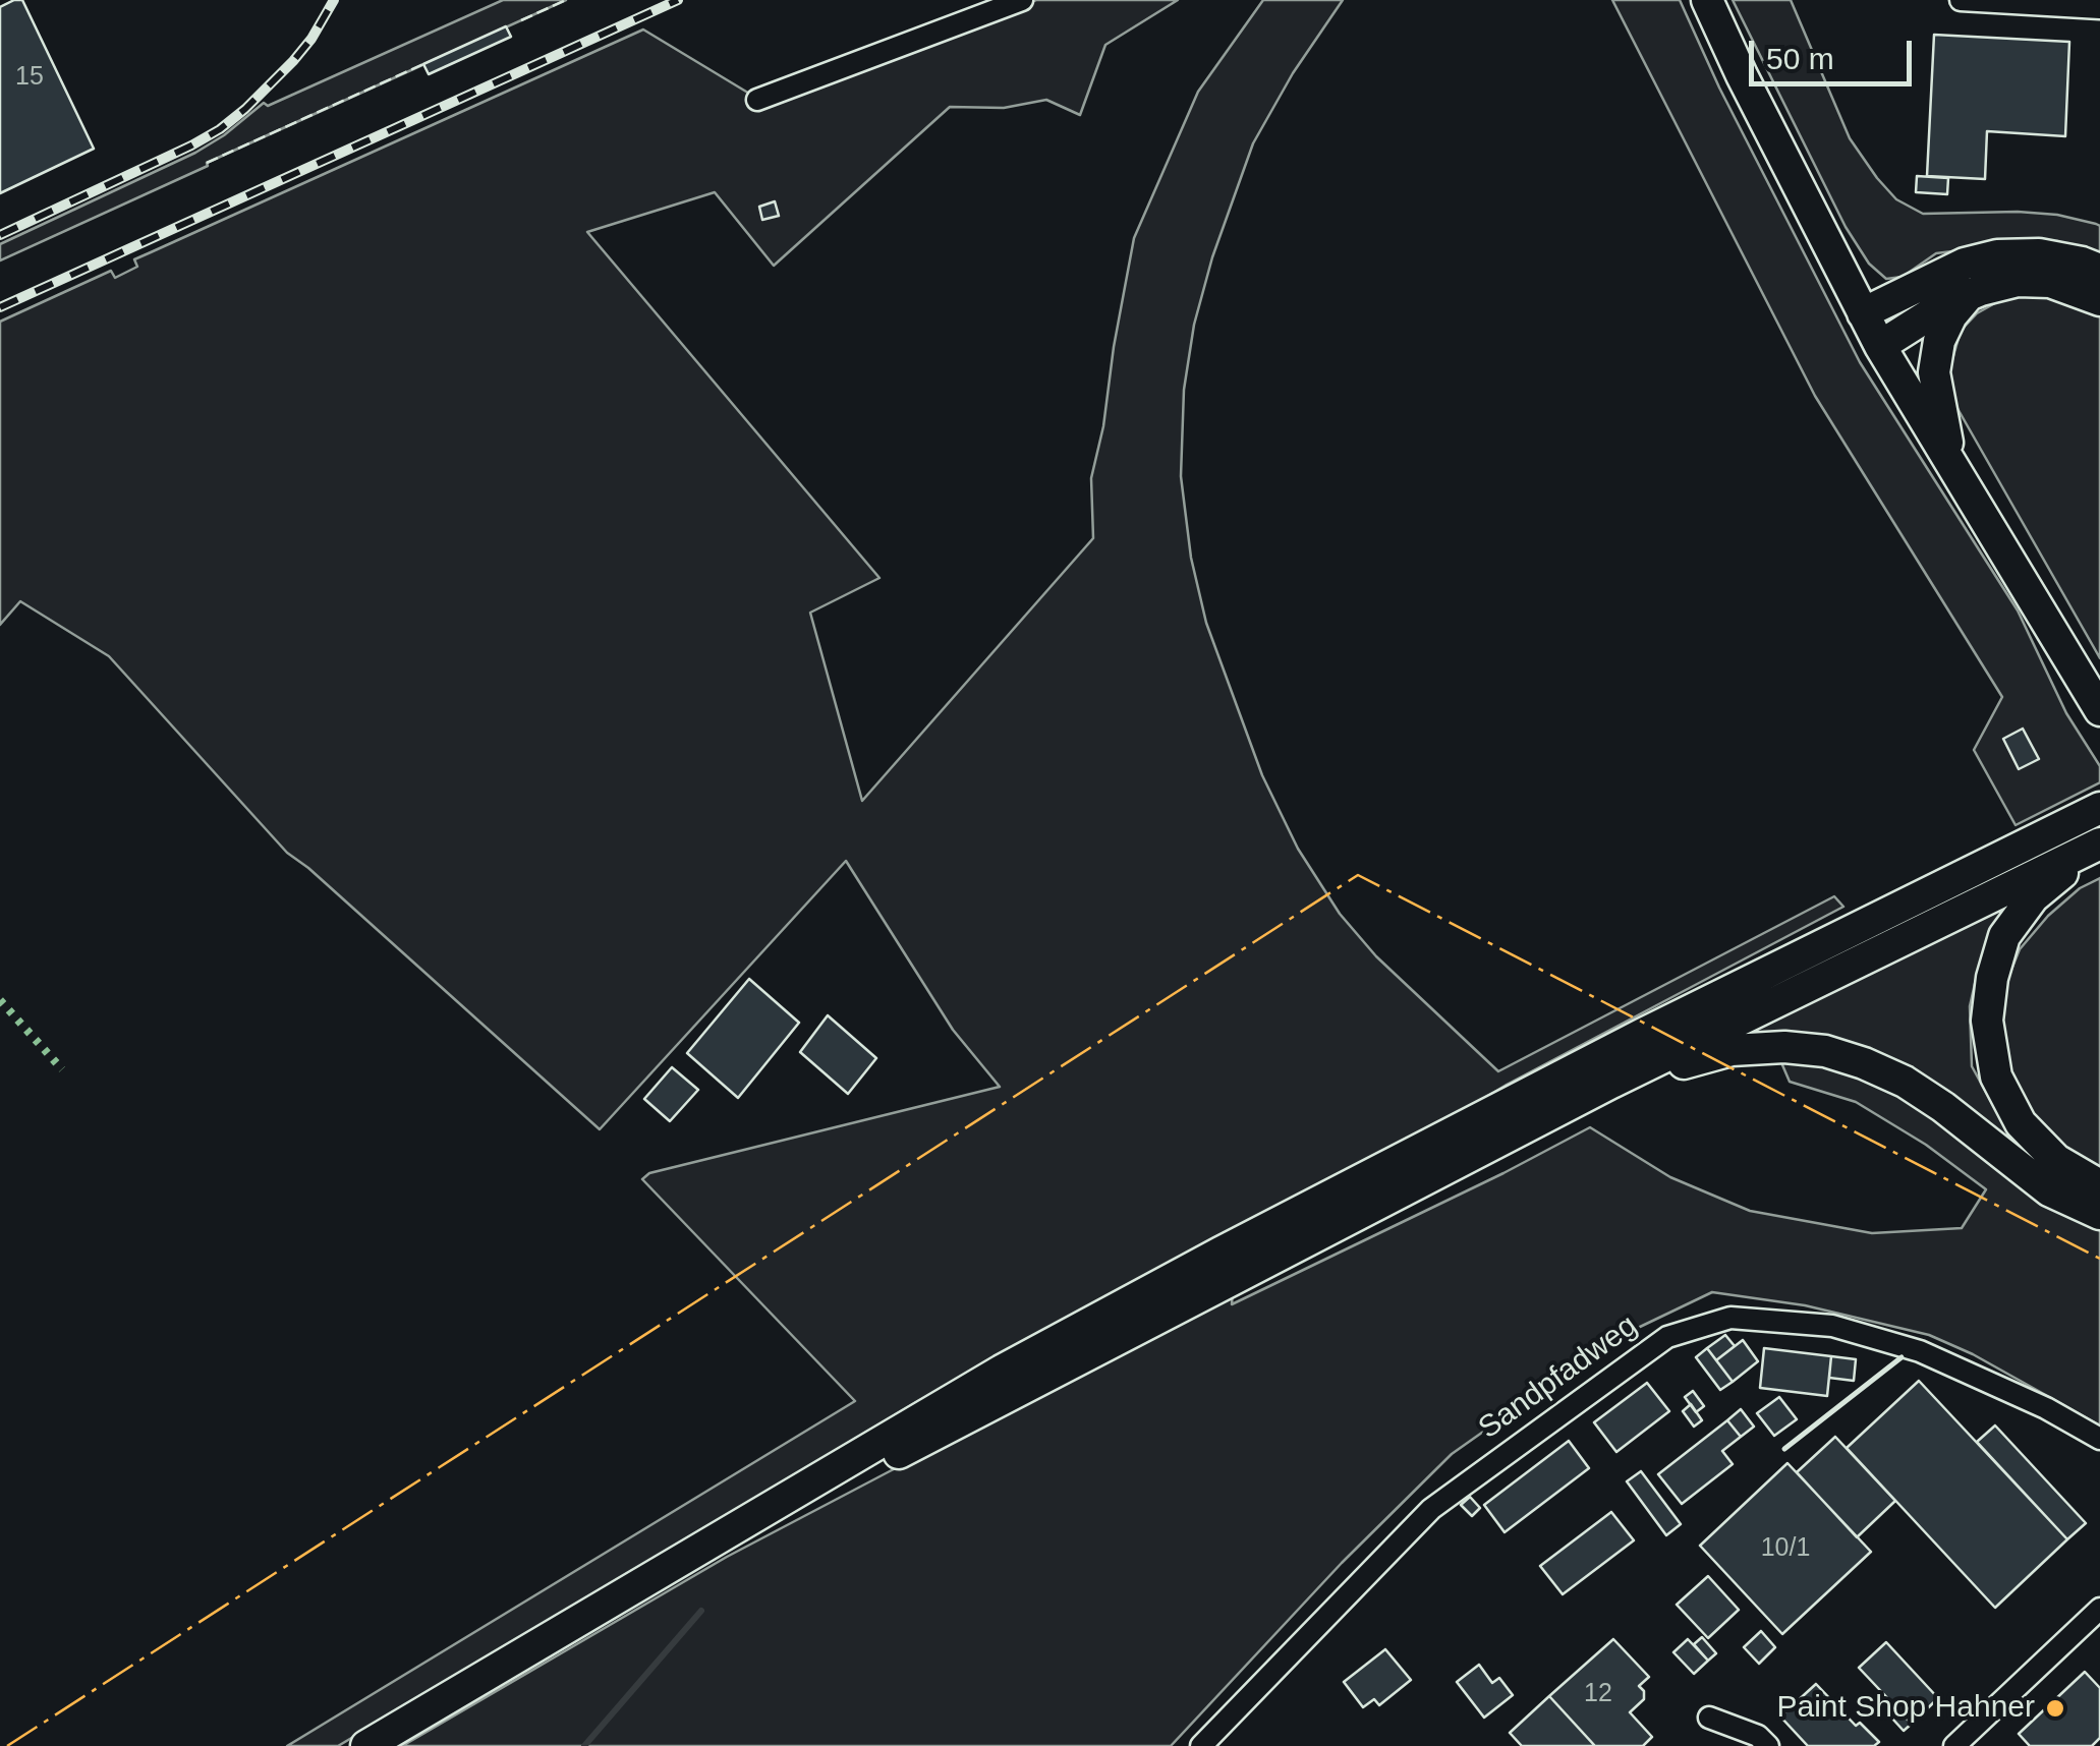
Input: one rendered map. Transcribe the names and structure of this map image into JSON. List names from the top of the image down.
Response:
{
  "streets": {
    "street": ["Sandpfadweg"]
  },
  "places": ["Paint Shop Hahner"],
  "house_numbers": ["15", "10/1", "12"],
  "scale_bar": "50 m"
}
